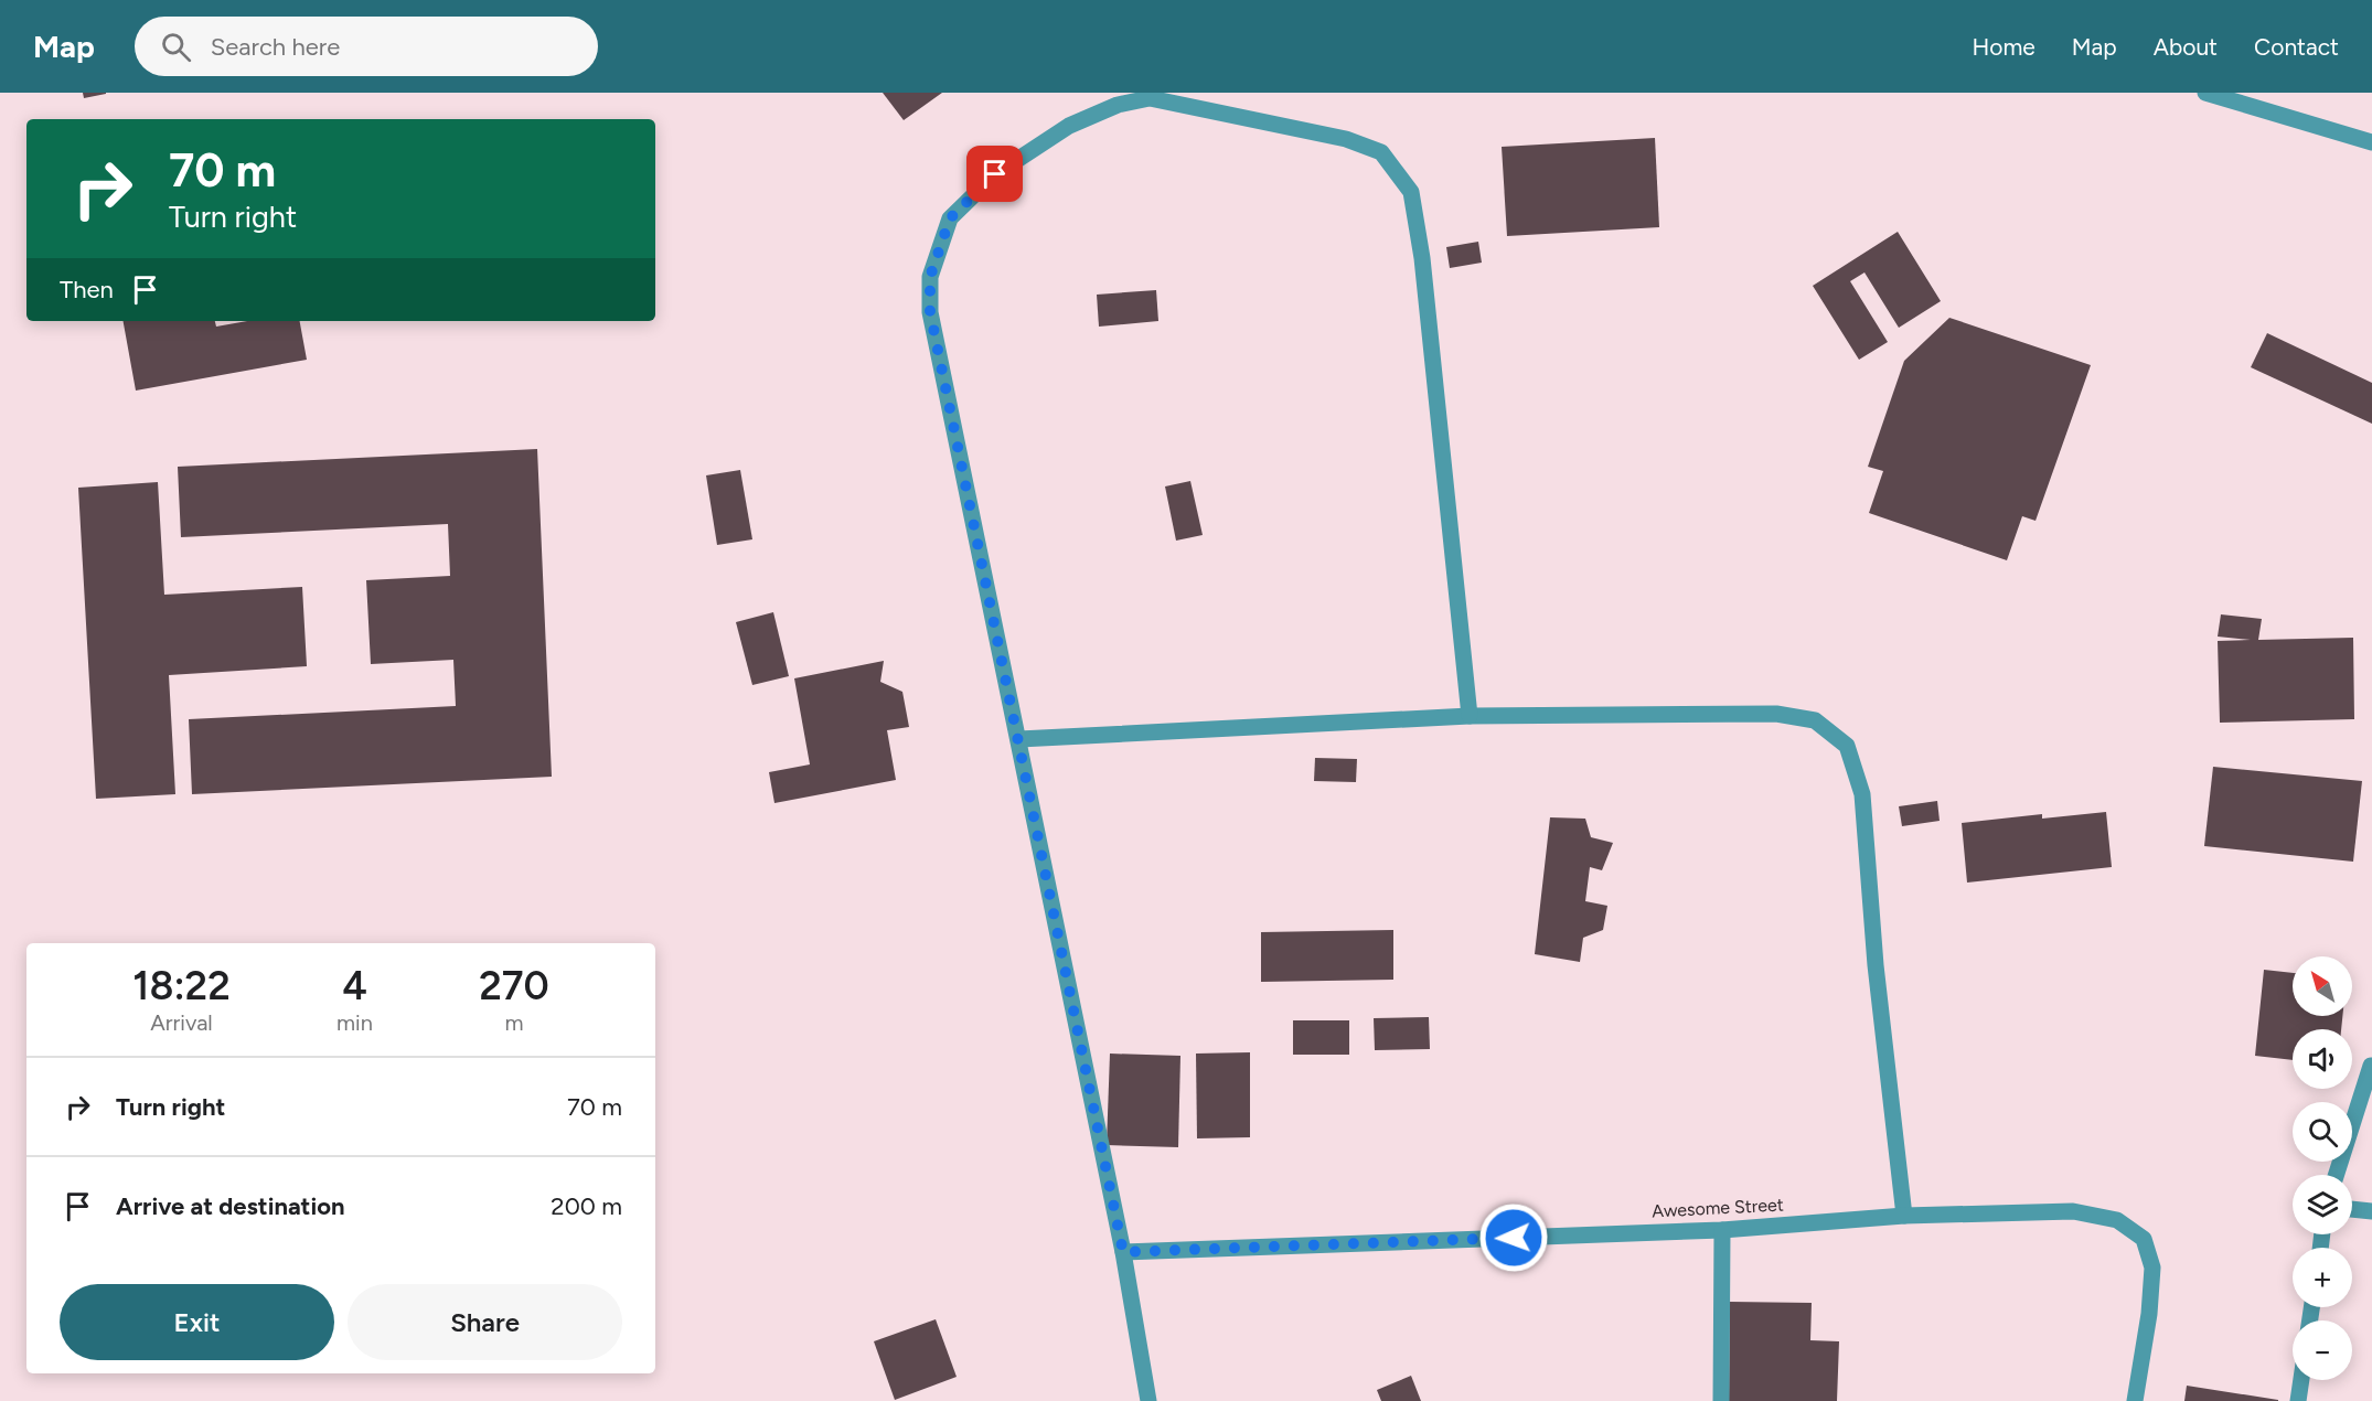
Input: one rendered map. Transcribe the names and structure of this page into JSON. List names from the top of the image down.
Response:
{
  "streets": {
    "street": ["Awesome Street"]
  },
  "north": "top left",
  "page": {
    "header": "Map",
    "search": "Search here",
    "nav": [
      "Home",
      "Map",
      "About",
      "Contact"
    ],
    "turn": ["70 m", "Turn right"],
    "then": "Then",
    "eta": [
      "18:22",
      "Arrival",
      "4",
      "min",
      "270",
      "m"
    ],
    "map_buttons": ["+", "−"],
    "list": [
      {
        "name": "Turn right",
        "value": "70 m"
      },
      {
        "name": "Arrive at destination",
        "value": "200 m"
      }
    ],
    "buttons": ["Exit", "Share"]
  }
}
